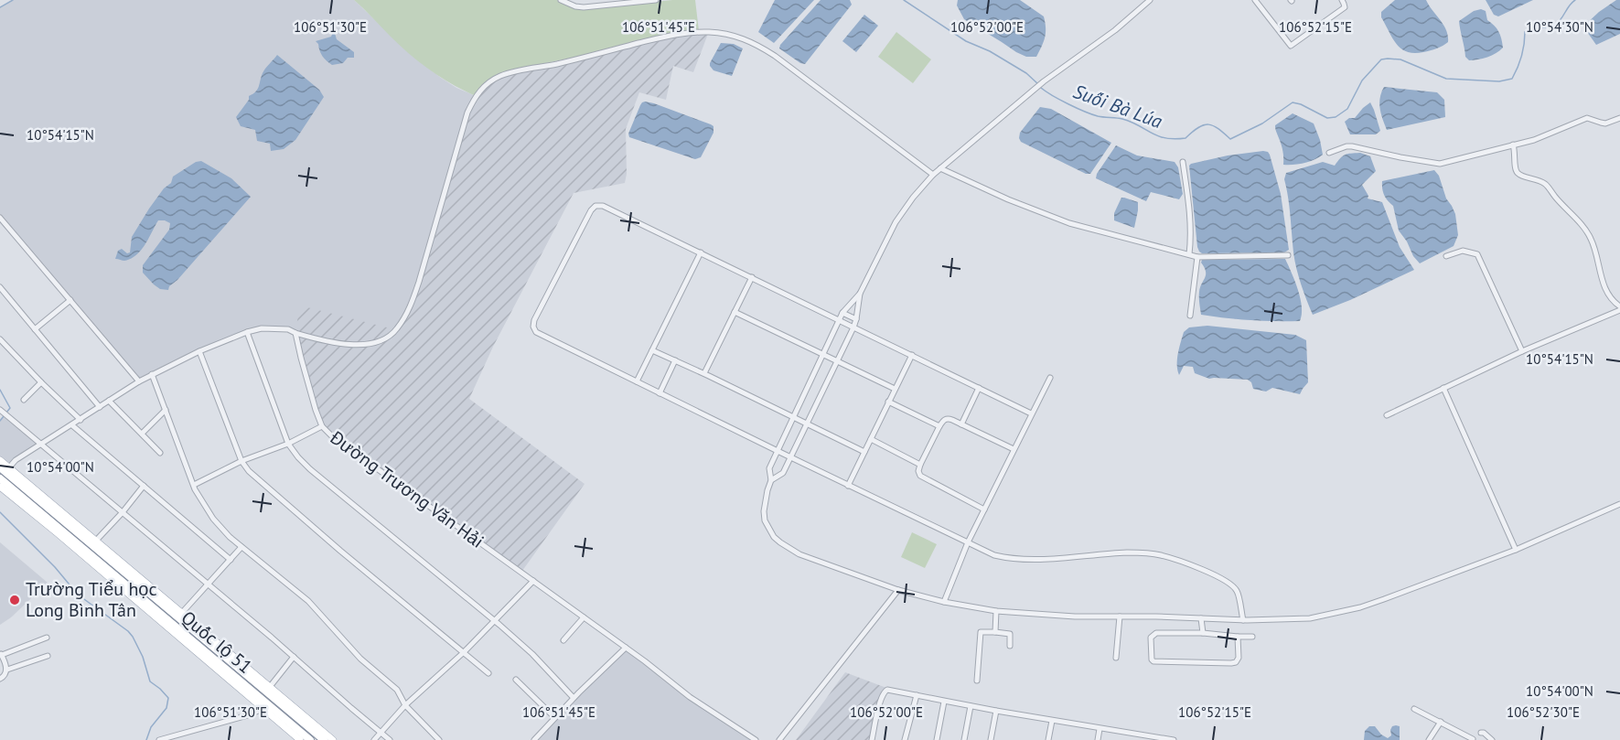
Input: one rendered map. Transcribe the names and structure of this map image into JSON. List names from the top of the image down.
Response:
{
  "streets": {
    "highway": ["Quốc lộ 51"],
    "street": ["Đường Trương Văn Hải"]
  },
  "water": ["Suối Bà Lúa"],
  "places": ["Trường Tiểu học Long Bình Tân"],
  "coordinates": [
    "10°54'30\"N",
    "106°51'30\"E",
    "106°51'45\"E",
    "106°52'00\"E",
    "106°52'15\"E",
    "10°54'15\"N",
    "10°54'00\"N",
    "106°52'30\"E"
  ]
}
